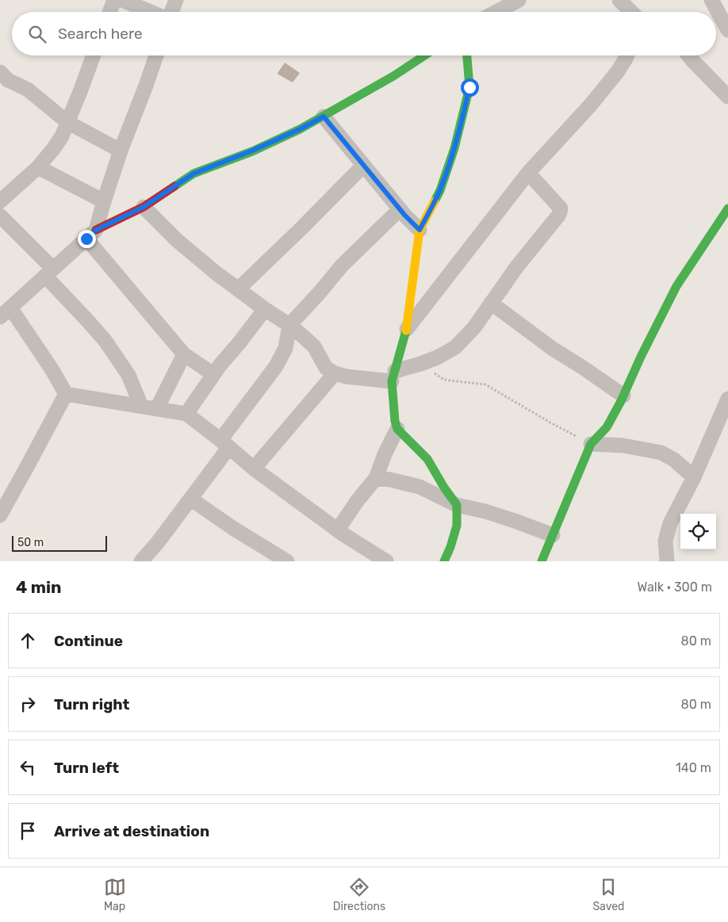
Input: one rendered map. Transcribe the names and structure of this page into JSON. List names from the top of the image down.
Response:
{
  "scale_bar": "50 m",
  "page": {
    "search": "Search here",
    "scale": "50 m",
    "heading": ["4 min", "Walk · 300 m"],
    "list": [
      ["Continue", "80 m"],
      ["Turn right", "80 m"],
      ["Turn left", "140 m"],
      "Arrive at destination"
    ],
    "nav": ["Map", "Directions", "Saved"]
  }
}
